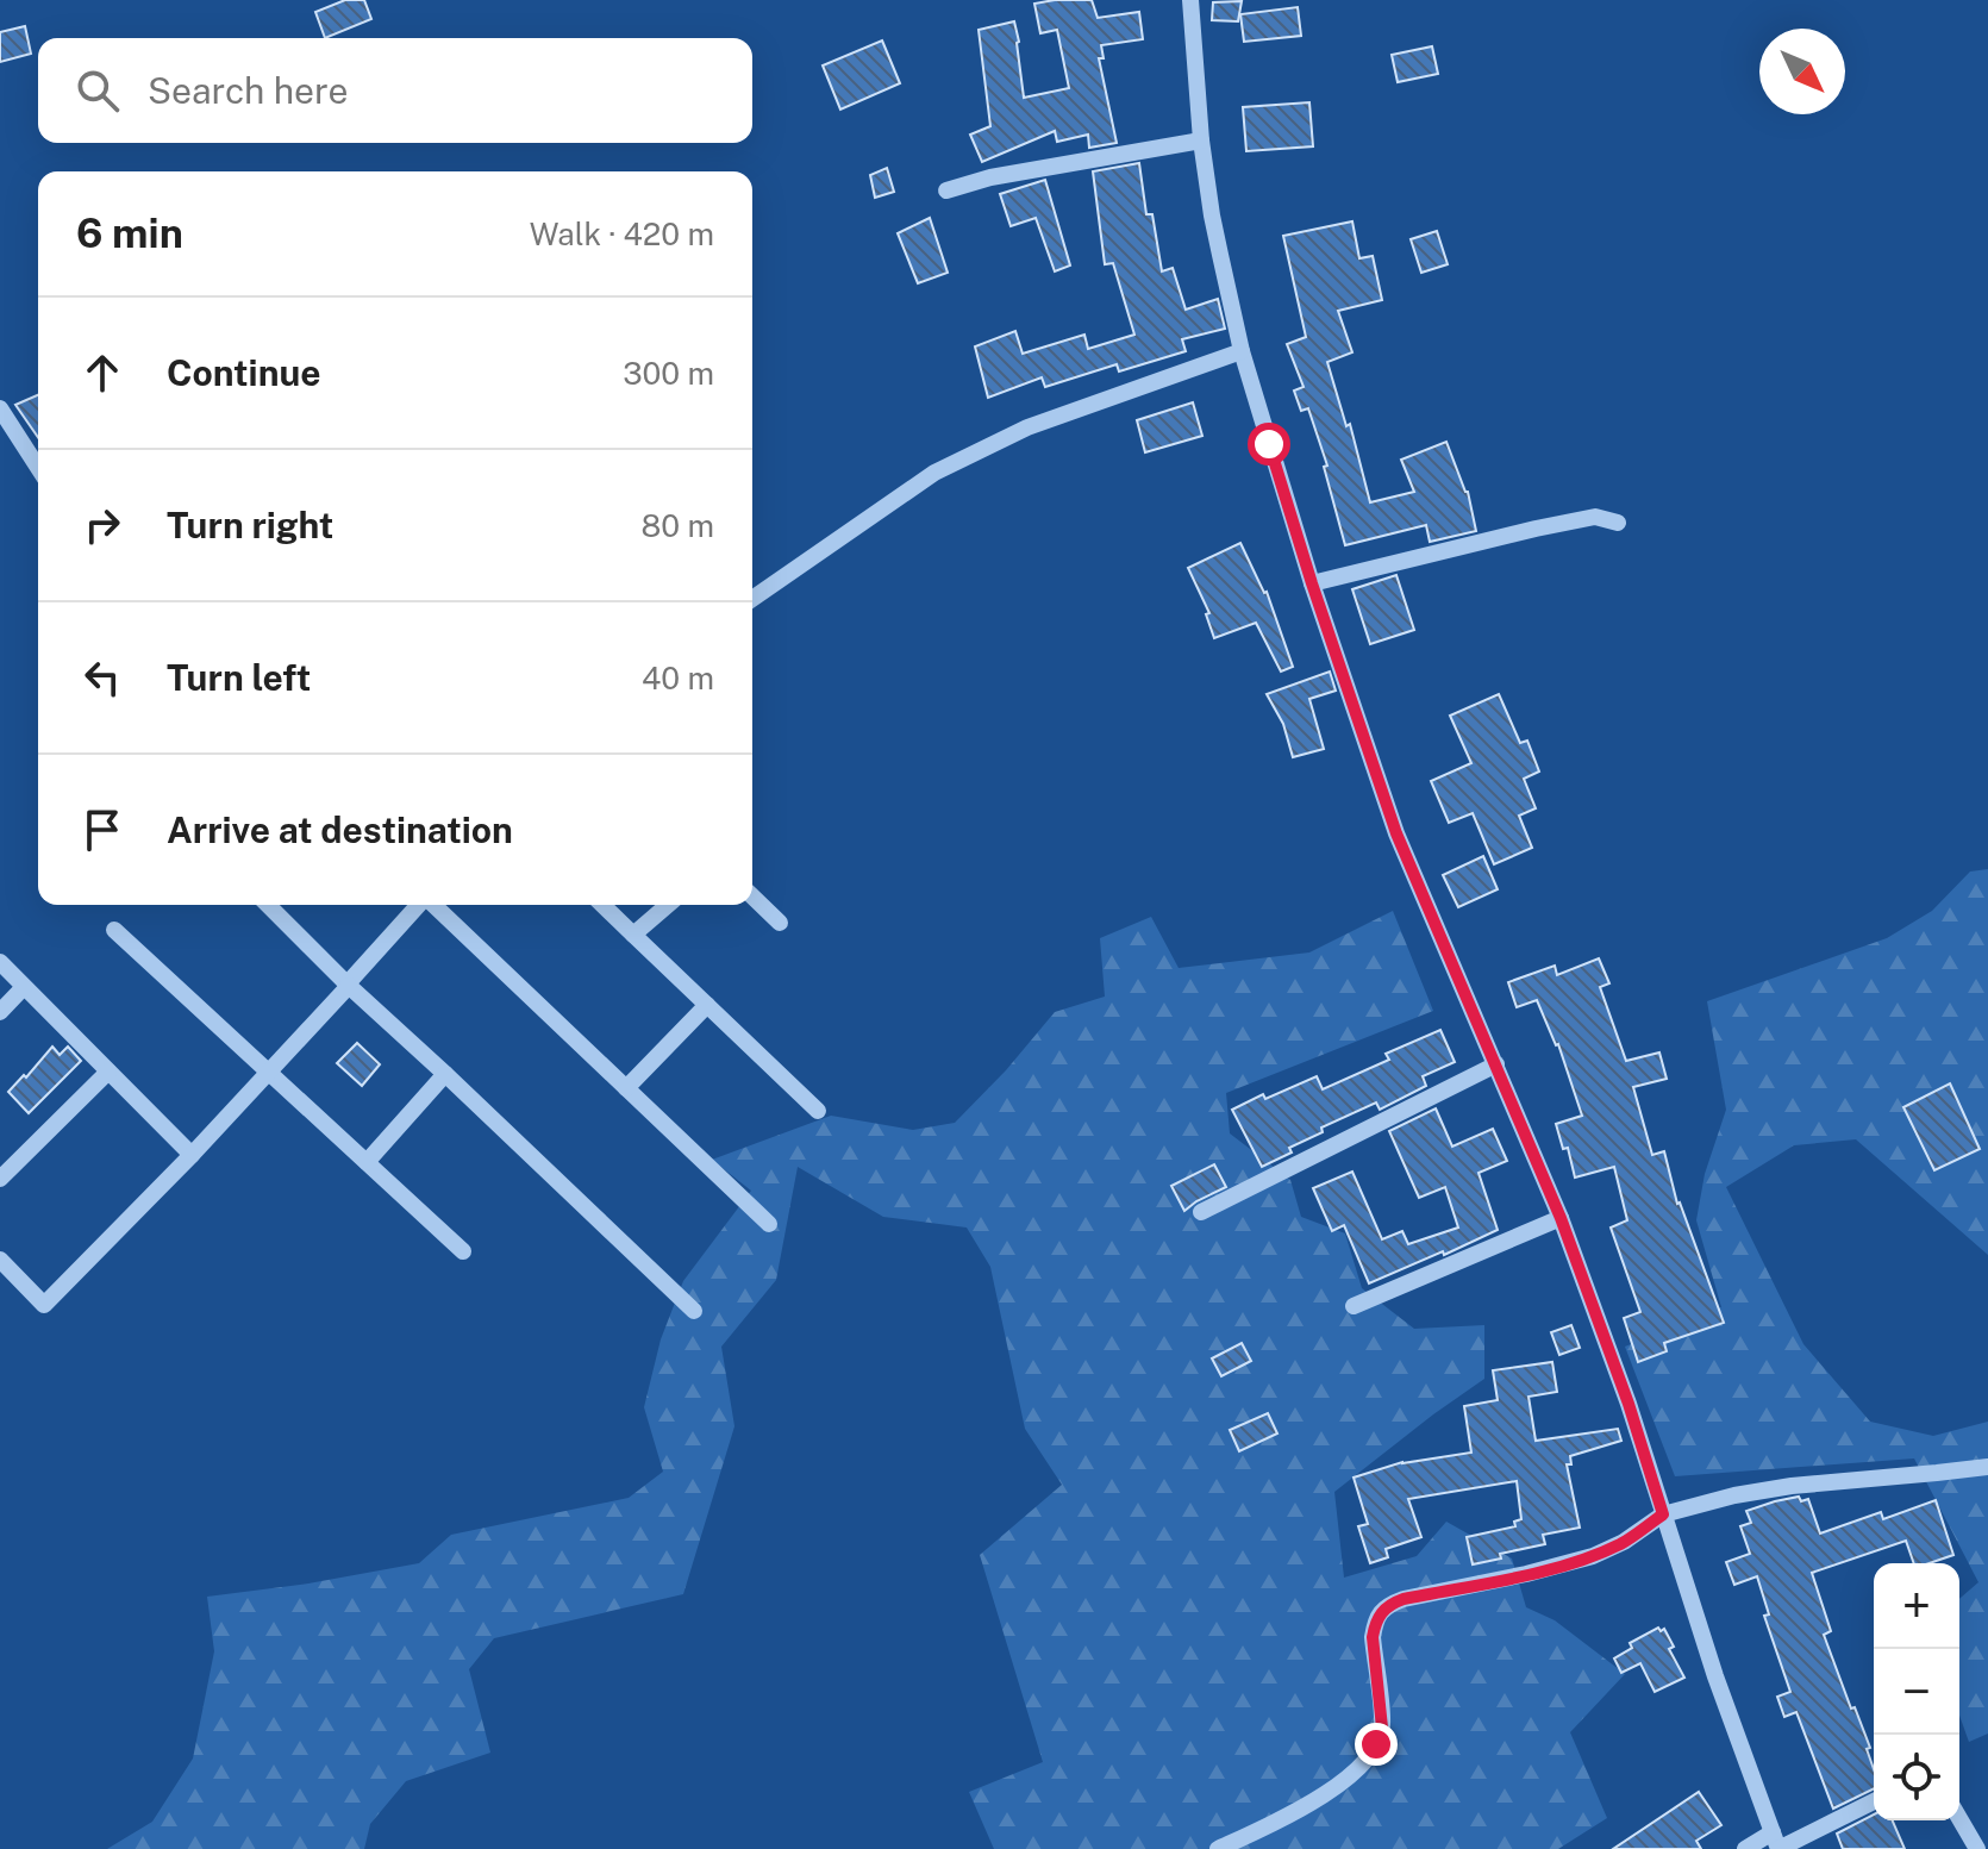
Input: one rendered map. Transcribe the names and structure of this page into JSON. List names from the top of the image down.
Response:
{
  "north": "bottom right",
  "page": {
    "search": "Search here",
    "heading": ["6 min", "Walk · 420 m"],
    "list": [
      ["Continue", "300 m"],
      ["Turn right", "80 m"],
      ["Turn left", "40 m"],
      "Arrive at destination"
    ],
    "map_buttons": ["+", "−"]
  }
}
